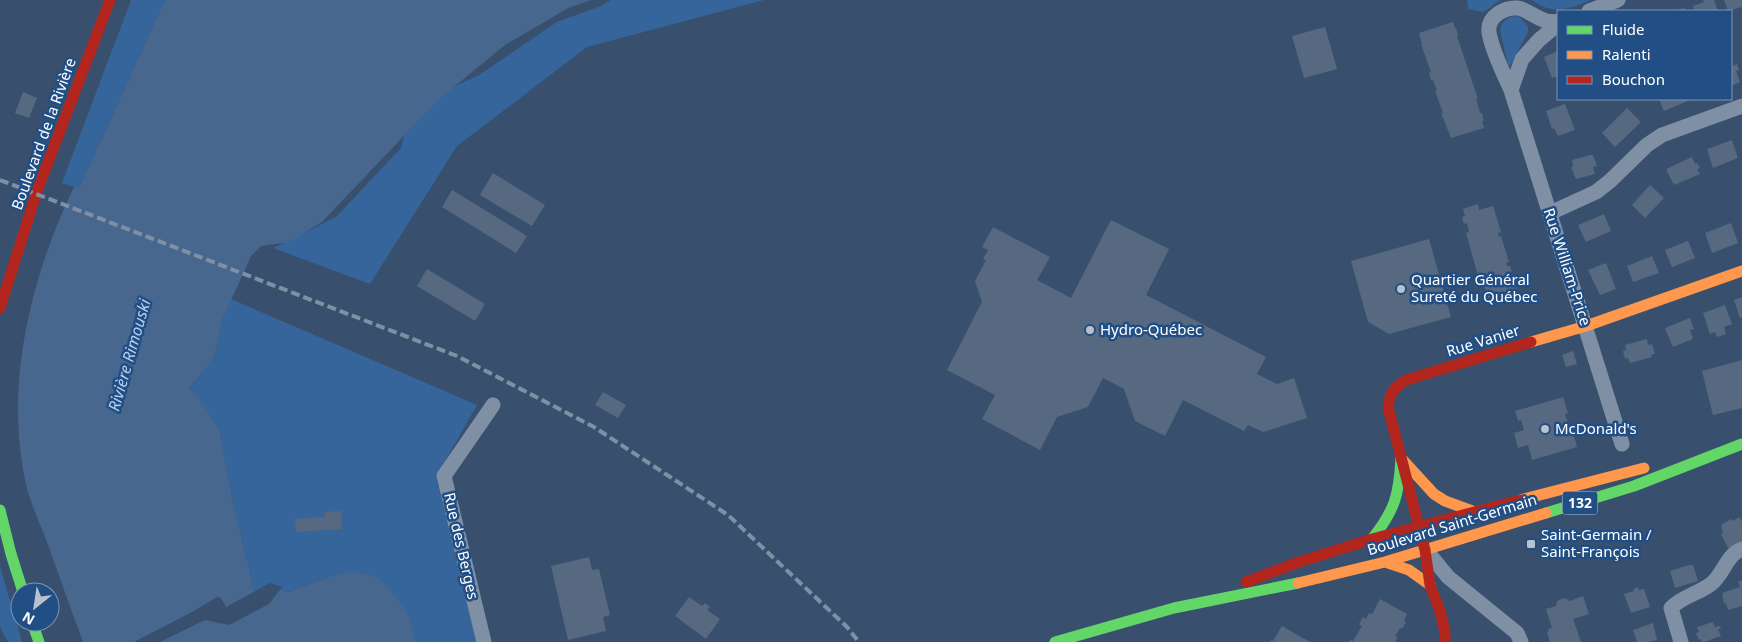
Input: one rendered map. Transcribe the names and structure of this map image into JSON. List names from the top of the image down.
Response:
{
  "streets": {
    "main road": [
      "Boulevard de la Rivière",
      "Rue Vanier",
      "132",
      "Boulevard Saint-Germain"
    ],
    "street": ["Rue William-Price", "Rue des Berges"]
  },
  "crossings": [
    ["Rue William-Price", "Rue Vanier"],
    ["Rue Vanier", "Boulevard Saint-Germain"]
  ],
  "water": ["Rivière Rimouski"],
  "places": {
    "other": ["Quartier Général Sureté du Québec", "Hydro-Québec", "McDonald's"],
    "transit": ["Saint-Germain / Saint-François"]
  },
  "legend": ["Fluide", "Ralenti", "Bouchon"],
  "north": "bottom left"
}
